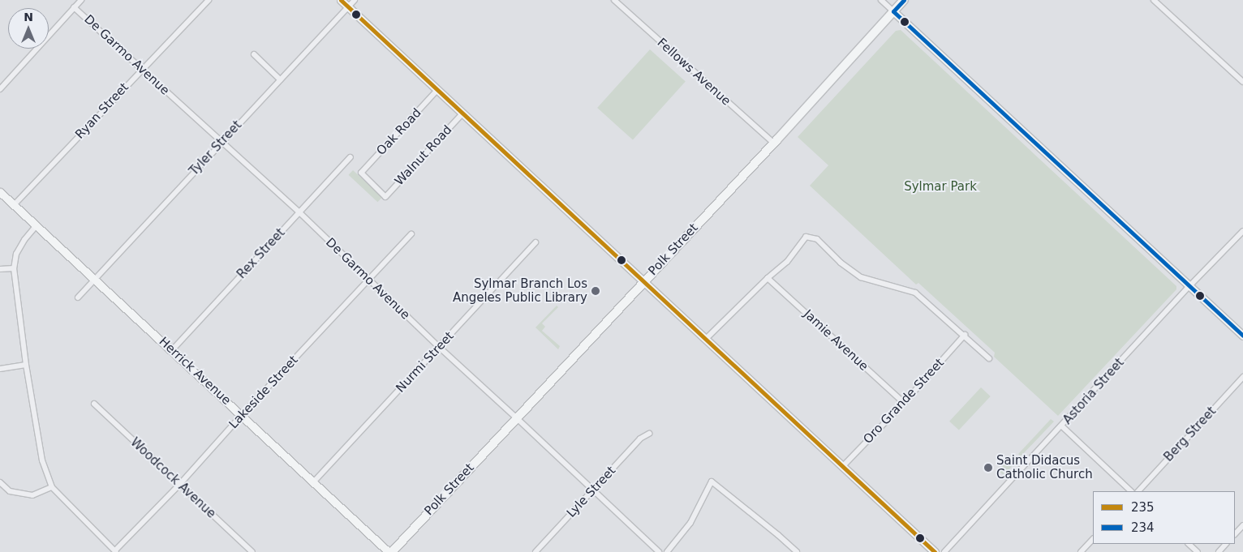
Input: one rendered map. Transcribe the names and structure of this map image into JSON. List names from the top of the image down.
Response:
{
  "streets": {
    "main road": ["Polk Street"],
    "street": [
      "De Garmo Avenue",
      "Fellows Avenue",
      "Ryan Street",
      "Oak Road",
      "Tyler Street",
      "Walnut Road",
      "Rex Street",
      "Jamie Avenue",
      "Nurmi Street",
      "Herrick Avenue",
      "Astoria Street",
      "Lakeside Street",
      "Oro Grande Street",
      "Berg Street",
      "Woodcock Avenue",
      "Lyle Street"
    ]
  },
  "crossings": [
    ["De Garmo Avenue", "Ryan Street"],
    ["De Garmo Avenue", "Tyler Street"],
    ["De Garmo Avenue", "Polk Street"],
    ["De Garmo Avenue", "Rex Street"],
    ["De Garmo Avenue", "Nurmi Street"],
    ["De Garmo Avenue", "Lakeside Street"],
    ["De Garmo Avenue", "Lyle Street"],
    ["Fellows Avenue", "Polk Street"],
    ["Ryan Street", "Herrick Avenue"],
    ["Oak Road", "Walnut Road"],
    ["Tyler Street", "Herrick Avenue"],
    ["Rex Street", "Herrick Avenue"],
    ["Jamie Avenue", "Oro Grande Street"],
    ["Nurmi Street", "Herrick Avenue"],
    ["Herrick Avenue", "Lakeside Street"],
    ["Lakeside Street", "Woodcock Avenue"]
  ],
  "parks": ["Sylmar Park"],
  "places": ["Sylmar Branch Los Angeles Public Library", "Saint Didacus Catholic Church"],
  "lines": ["transit line 235", "transit line 234"],
  "legend": ["235", "234"],
  "north": "top"
}
